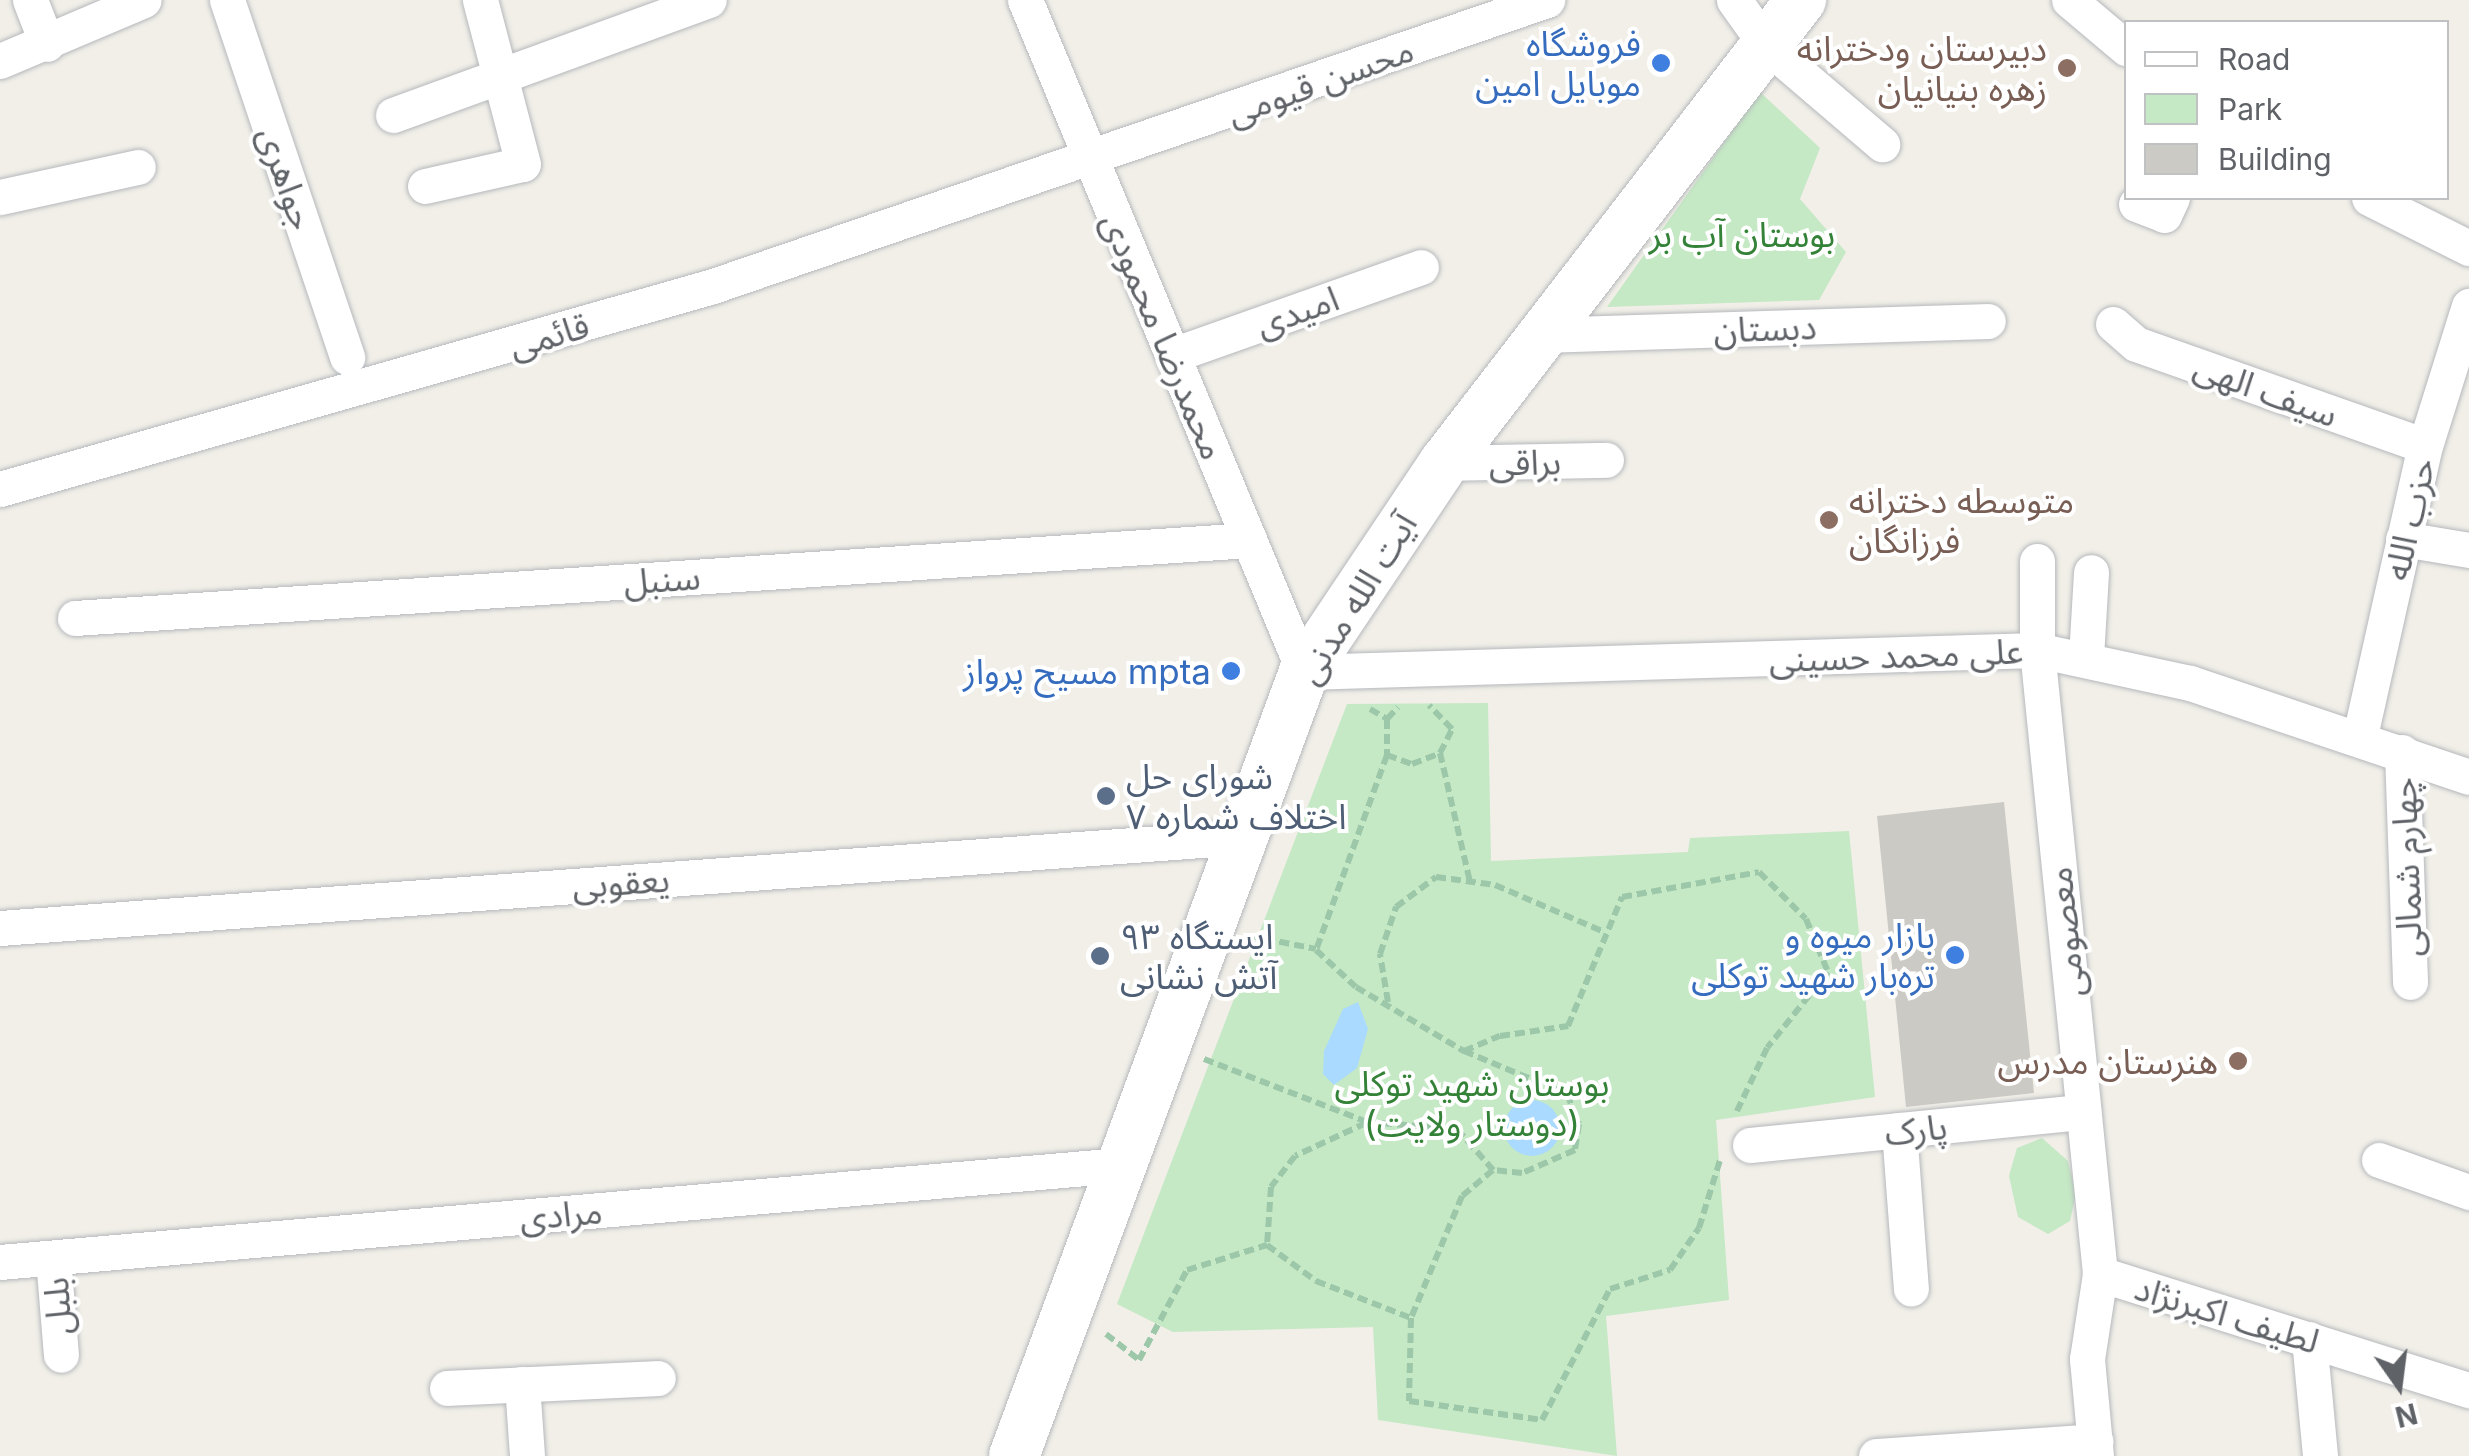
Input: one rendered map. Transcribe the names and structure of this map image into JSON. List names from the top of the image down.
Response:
{
  "streets": {
    "main road": ["آیت الله مدنی"],
    "street": [
      "محسن قیومی",
      "جواهری",
      "امیدی",
      "دبستان",
      "قائمی",
      "محمدرضا محمودی",
      "سیف الهی",
      "براقی",
      "حزب الله",
      "سنبل",
      "علی محمد حسینی",
      "چهارم شمالی",
      "یعقوبی",
      "معصومی",
      "پارک",
      "مرادی",
      "بلبل",
      "لطیف اکبرنژاد"
    ]
  },
  "crossings": [
    ["محسن قیومی", "قائمی"],
    ["محسن قیومی", "محمدرضا محمودی"],
    ["امیدی", "محمدرضا محمودی"],
    ["دبستان", "آیت الله مدنی"],
    ["قائمی", "محمدرضا محمودی"],
    ["محمدرضا محمودی", "سنبل"],
    ["محمدرضا محمودی", "آیت الله مدنی"],
    ["محمدرضا محمودی", "علی محمد حسینی"],
    ["سیف الهی", "حزب الله"],
    ["براقی", "آیت الله مدنی"],
    ["حزب الله", "علی محمد حسینی"],
    ["آیت الله مدنی", "علی محمد حسینی"],
    ["آیت الله مدنی", "یعقوبی"],
    ["آیت الله مدنی", "مرادی"],
    ["علی محمد حسینی", "چهارم شمالی"],
    ["علی محمد حسینی", "معصومی"],
    ["معصومی", "پارک"],
    ["معصومی", "لطیف اکبرنژاد"],
    ["مرادی", "بلبل"]
  ],
  "parks": ["بوستان آب بر", "بوستان شهید توکلی (دوستار ولایت)"],
  "places": [
    "فروشگاه موبایل امین",
    "دبیرستان ودخترانه زهره بنیانیان",
    "متوسطه دخترانه فرزانگان",
    "مسیح پرواز mpta",
    "شورای حل اختلاف شماره ۷",
    "بازار میوه و تره‌بار شهید توکلی",
    "ایستگاه ۹۳ آتش نشانی",
    "هنرستان مدرس"
  ],
  "legend": ["Road", "Park", "Building"],
  "north": "bottom"
}
